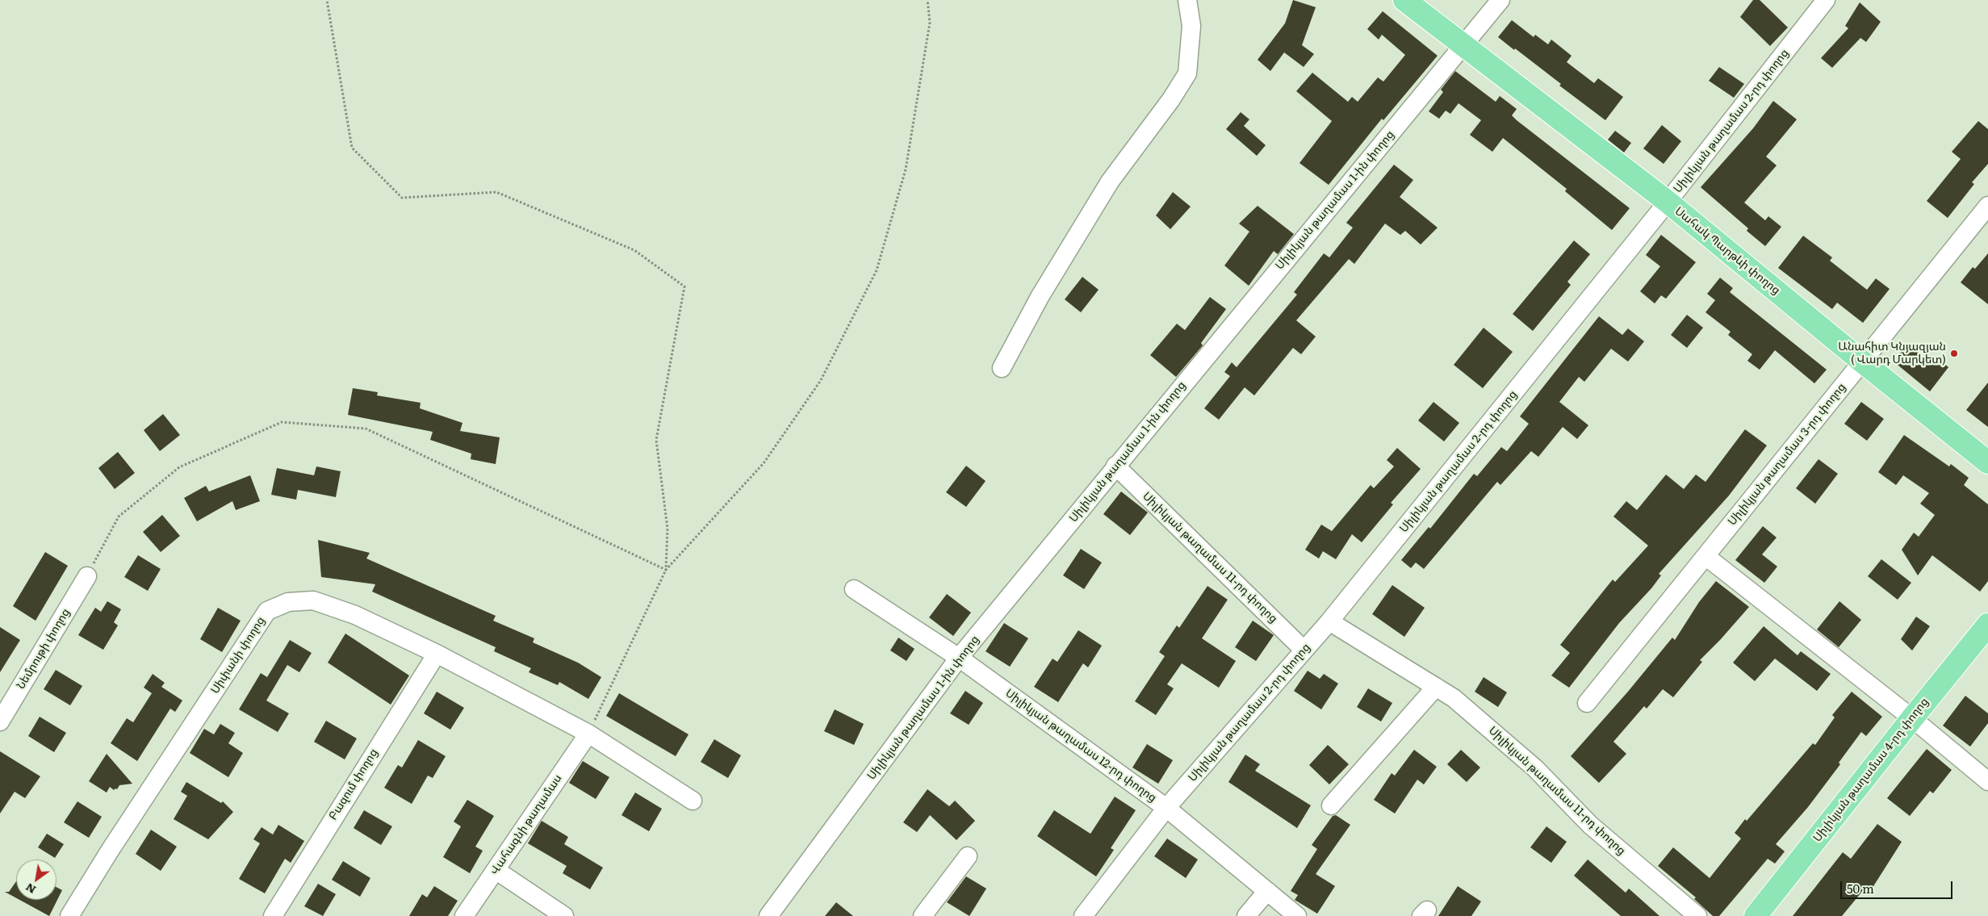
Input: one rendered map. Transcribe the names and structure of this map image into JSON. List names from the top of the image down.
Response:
{
  "streets": {
    "main road": ["Սահակ Պարթևի փողոց", "Սիլիկյան թաղամաս 4-րդ փողոց"],
    "street": [
      "Սիլիկյան թաղամաս 2-րդ փողոց",
      "Սիլիկյան թաղամաս 1-ին փողոց",
      "Սիլիկյան թաղամաս 3-րդ փողոց",
      "Սիլիկյան թաղամաս 11-րդ փողոց",
      "Նեմրութի փողոց",
      "Սիփանի փողոց",
      "Սիլիկյան թաղամաս 12-րդ փողոց",
      "Բազում փողոց",
      "Վահագնի թաղամաս"
    ]
  },
  "crossings": [
    ["Սիլիկյան թաղամաս 2-րդ փողոց", "Սահակ Պարթևի փողոց"],
    ["Սիլիկյան թաղամաս 2-րդ փողոց", "Սիլիկյան թաղամաս 11-րդ փողոց"],
    ["Սիլիկյան թաղամաս 2-րդ փողոց", "Սիլիկյան թաղամաս 12-րդ փողոց"],
    ["Սիլիկյան թաղամաս 1-ին փողոց", "Սահակ Պարթևի փողոց"],
    ["Սիլիկյան թաղամաս 1-ին փողոց", "Սիլիկյան թաղամաս 11-րդ փողոց"],
    ["Սիլիկյան թաղամաս 1-ին փողոց", "Սիլիկյան թաղամաս 12-րդ փողոց"],
    ["Սահակ Պարթևի փողոց", "Սիլիկյան թաղամաս 3-րդ փողոց"],
    ["Սիփանի փողոց", "Բազում փողոց"],
    ["Սիփանի փողոց", "Վահագնի թաղամաս"]
  ],
  "places": ["Անահիտ Կնյազյան ( Վարդ Մարկետ)"],
  "scale_bar": "50 m",
  "north": "bottom left"
}
